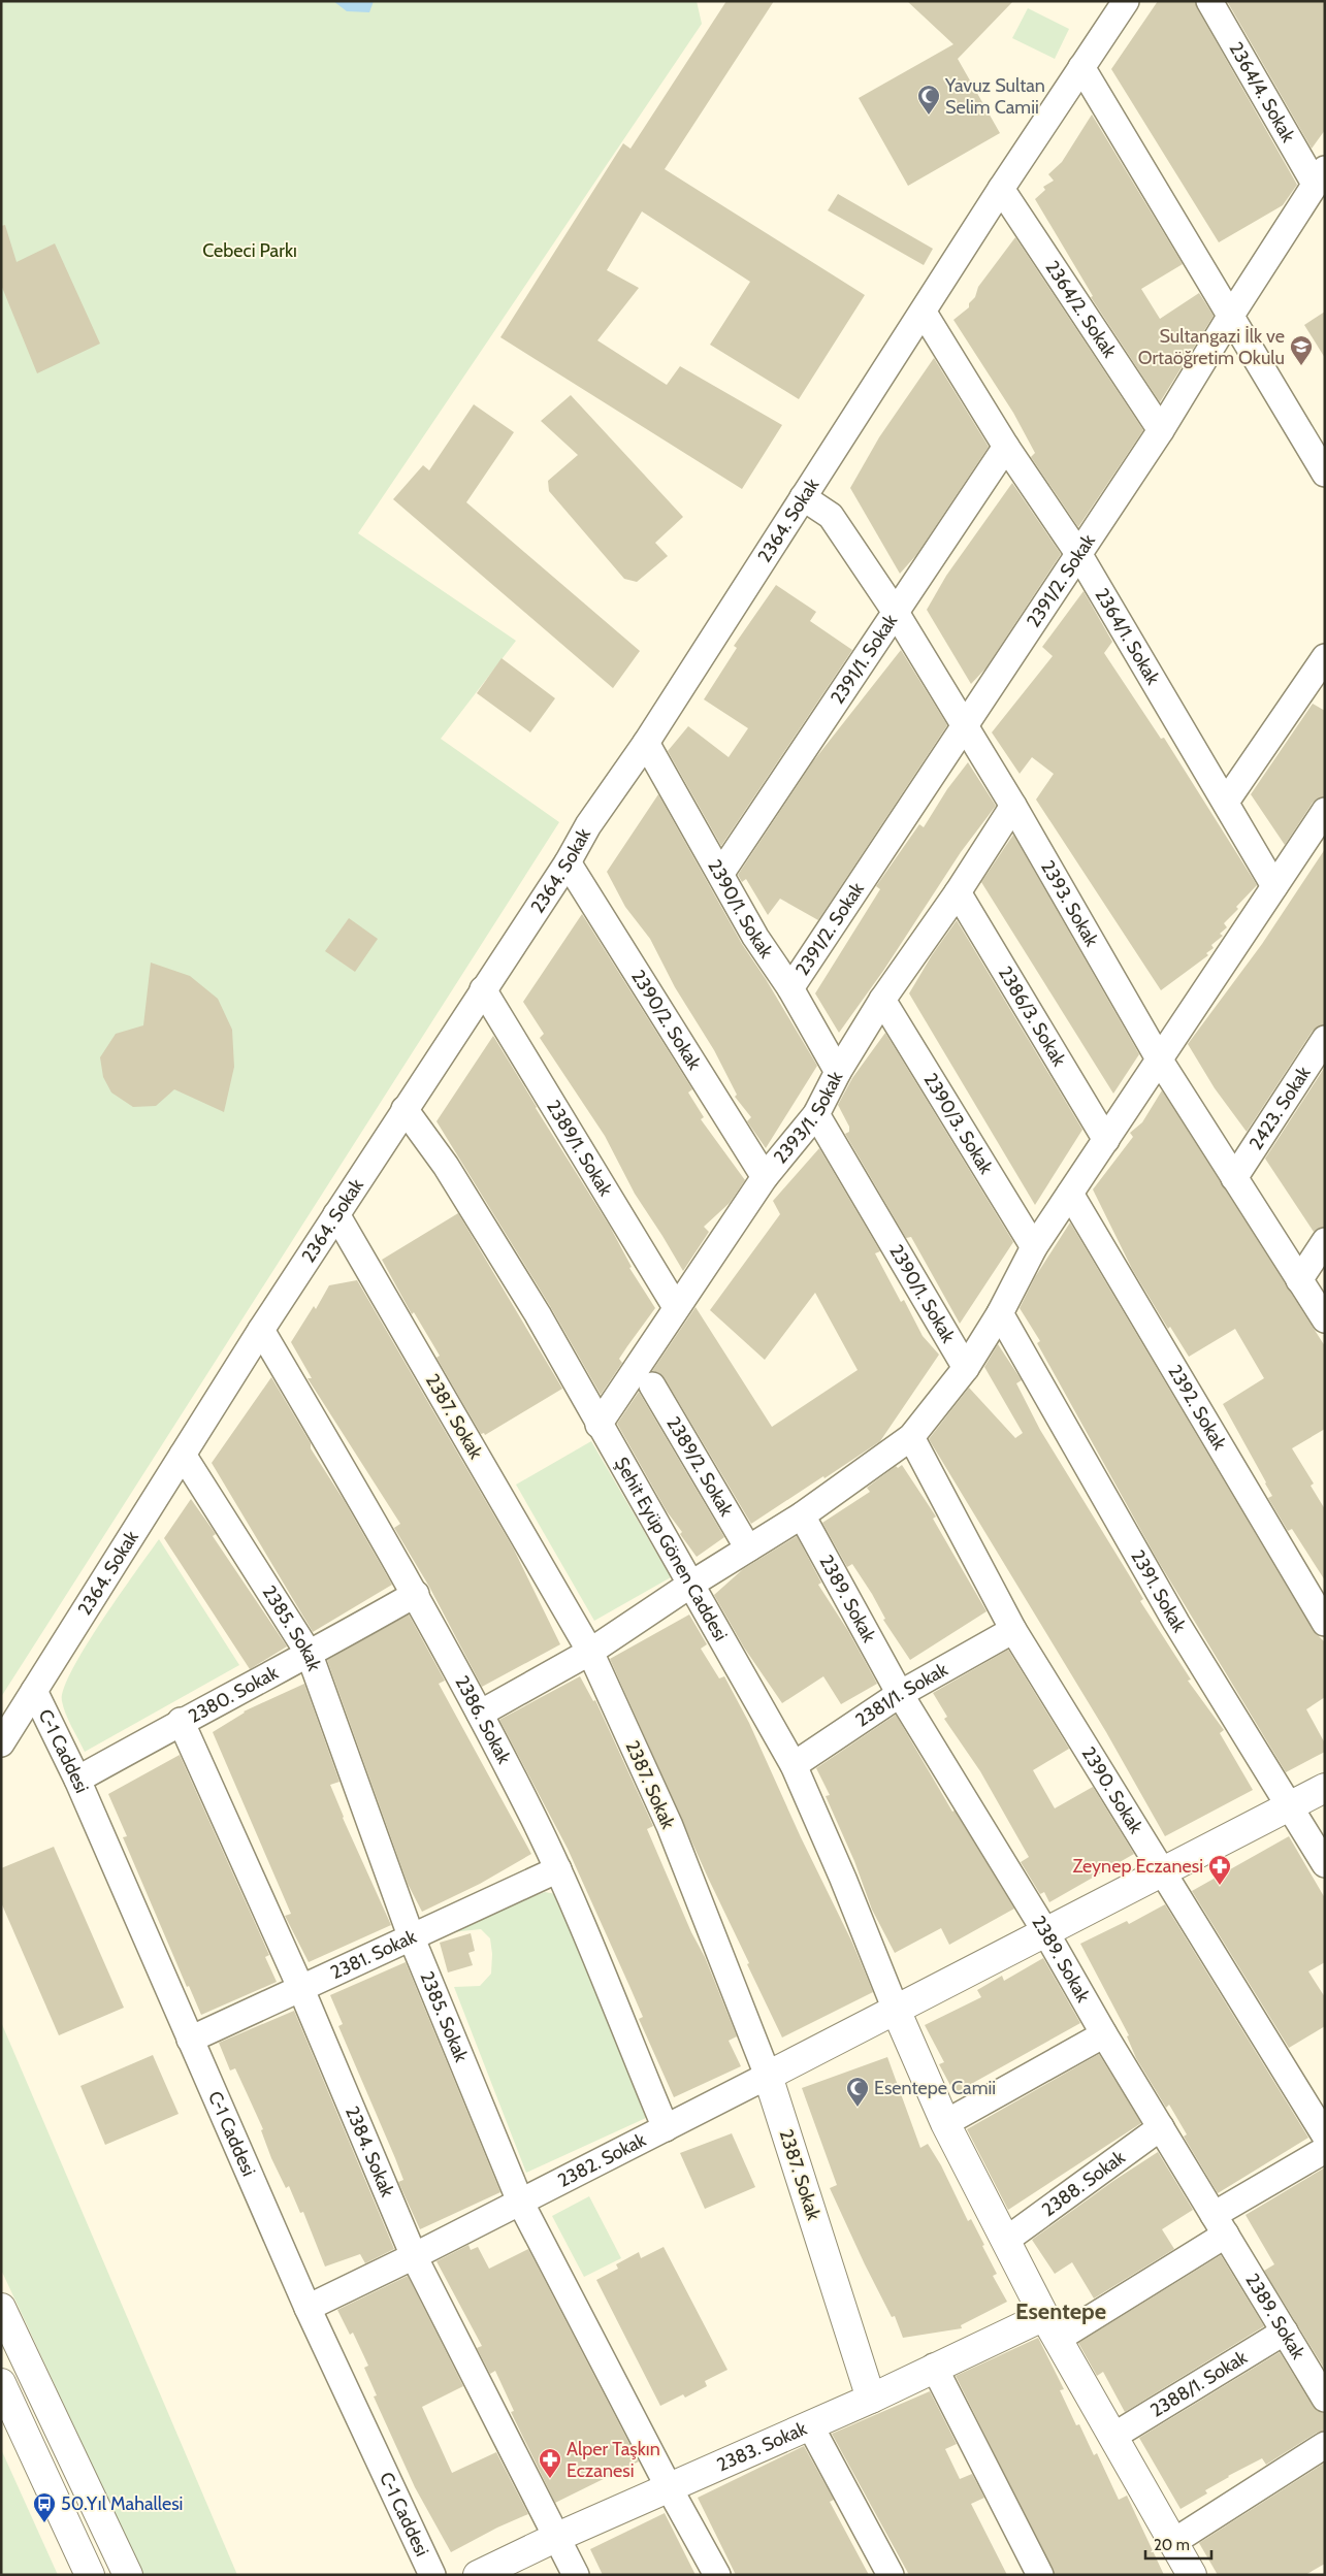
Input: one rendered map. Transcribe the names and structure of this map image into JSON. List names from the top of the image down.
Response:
{
  "streets": {
    "main road": ["2387. Sokak", "2382. Sokak", "2383. Sokak"],
    "street": [
      "2364/4. Sokak",
      "2364/2. Sokak",
      "2364. Sokak",
      "2391/2. Sokak",
      "2364/1. Sokak",
      "2391/1. Sokak",
      "2393. Sokak",
      "2390/1. Sokak",
      "2386/3. Sokak",
      "2390/2. Sokak",
      "2423. Sokak",
      "2393/1. Sokak",
      "2390/3. Sokak",
      "2389/1. Sokak",
      "2392. Sokak",
      "2389/2. Sokak",
      "Şehit Eyüp Gönen Caddesi",
      "2391. Sokak",
      "2389. Sokak",
      "2385. Sokak",
      "2380. Sokak",
      "2381/1. Sokak",
      "2386. Sokak",
      "C-1 Caddesi",
      "2390. Sokak",
      "2381. Sokak",
      "2384. Sokak",
      "2388. Sokak",
      "2388/1. Sokak"
    ]
  },
  "crossings": [
    ["2364/4. Sokak", "2391/2. Sokak"],
    ["2364/2. Sokak", "2364. Sokak"],
    ["2364/2. Sokak", "2391/2. Sokak"],
    ["2364. Sokak", "2364/1. Sokak"],
    ["2364. Sokak", "2393. Sokak"],
    ["2364. Sokak", "2390/1. Sokak"],
    ["2364. Sokak", "2390/2. Sokak"],
    ["2364. Sokak", "2389/1. Sokak"],
    ["2364. Sokak", "2387. Sokak"],
    ["2364. Sokak", "Şehit Eyüp Gönen Caddesi"],
    ["2364. Sokak", "2385. Sokak"],
    ["2364. Sokak", "2386. Sokak"],
    ["2364. Sokak", "C-1 Caddesi"],
    ["2391/2. Sokak", "2364/1. Sokak"],
    ["2391/2. Sokak", "2393. Sokak"],
    ["2391/2. Sokak", "2390/1. Sokak"],
    ["2364/1. Sokak", "2391/1. Sokak"],
    ["2391/1. Sokak", "2393. Sokak"],
    ["2391/1. Sokak", "2390/1. Sokak"],
    ["2393. Sokak", "2423. Sokak"],
    ["2393. Sokak", "2393/1. Sokak"],
    ["2390/1. Sokak", "2393/1. Sokak"],
    ["2386/3. Sokak", "2393/1. Sokak"],
    ["2390/2. Sokak", "2393/1. Sokak"],
    ["2393/1. Sokak", "2390/3. Sokak"],
    ["2393/1. Sokak", "2389/1. Sokak"],
    ["2393/1. Sokak", "Şehit Eyüp Gönen Caddesi"],
    ["2387. Sokak", "2382. Sokak"],
    ["2387. Sokak", "2383. Sokak"],
    ["Şehit Eyüp Gönen Caddesi", "2381/1. Sokak"],
    ["Şehit Eyüp Gönen Caddesi", "2382. Sokak"],
    ["2391. Sokak", "2382. Sokak"],
    ["2389. Sokak", "2381/1. Sokak"],
    ["2389. Sokak", "2382. Sokak"],
    ["2389. Sokak", "2388. Sokak"],
    ["2389. Sokak", "2388/1. Sokak"],
    ["2385. Sokak", "2380. Sokak"],
    ["2385. Sokak", "2381. Sokak"],
    ["2385. Sokak", "2382. Sokak"],
    ["2385. Sokak", "2383. Sokak"],
    ["2380. Sokak", "2386. Sokak"],
    ["2380. Sokak", "C-1 Caddesi"],
    ["2380. Sokak", "2384. Sokak"],
    ["2381/1. Sokak", "2390. Sokak"],
    ["2386. Sokak", "2381. Sokak"],
    ["2386. Sokak", "2382. Sokak"],
    ["C-1 Caddesi", "2381. Sokak"],
    ["C-1 Caddesi", "2382. Sokak"],
    ["2390. Sokak", "2382. Sokak"],
    ["2381. Sokak", "2384. Sokak"],
    ["2384. Sokak", "2382. Sokak"],
    ["2384. Sokak", "2383. Sokak"]
  ],
  "districts": ["Esentepe"],
  "parks": ["Cebeci Parkı"],
  "places": {
    "mosque": ["Yavuz Sultan Selim Camii", "Esentepe Camii"],
    "school or university": ["Sultangazi İlk ve Ortaöğretim Okulu"],
    "pharmacy": ["Zeynep Eczanesi", "Alper Taşkın Eczanesi"],
    "bus stop": ["50.Yıl Mahallesi"]
  },
  "scale_bar": "20 m"
}
